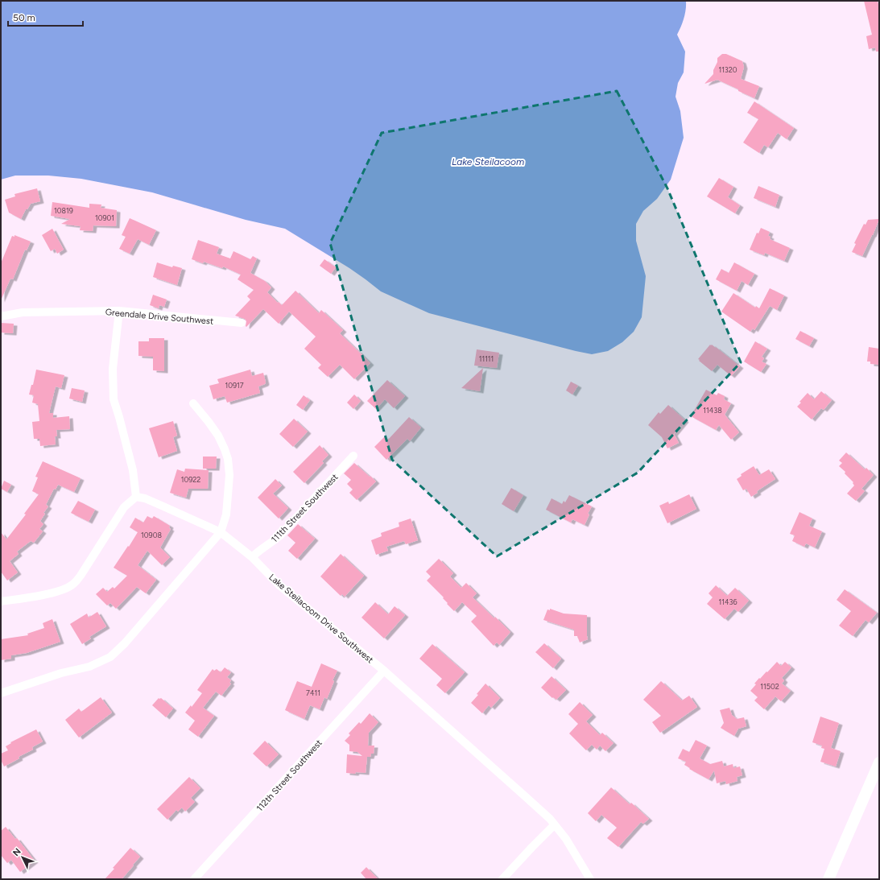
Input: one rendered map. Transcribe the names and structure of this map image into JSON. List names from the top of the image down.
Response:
{
  "streets": {
    "street": [
      "Greendale Drive Southwest",
      "111th Street Southwest",
      "Lake Steilacoom Drive Southwest",
      "112th Street Southwest"
    ]
  },
  "crossings": [
    ["111th Street Southwest", "Lake Steilacoom Drive Southwest"],
    ["Lake Steilacoom Drive Southwest", "112th Street Southwest"]
  ],
  "water": ["Lake Steilacoom"],
  "house_numbers": [
    "11320",
    "10819",
    "10901",
    "11111",
    "10917",
    "11438",
    "10922",
    "10908",
    "11436",
    "11502",
    "7411"
  ],
  "scale_bar": "50 m",
  "north": "top left"
}
